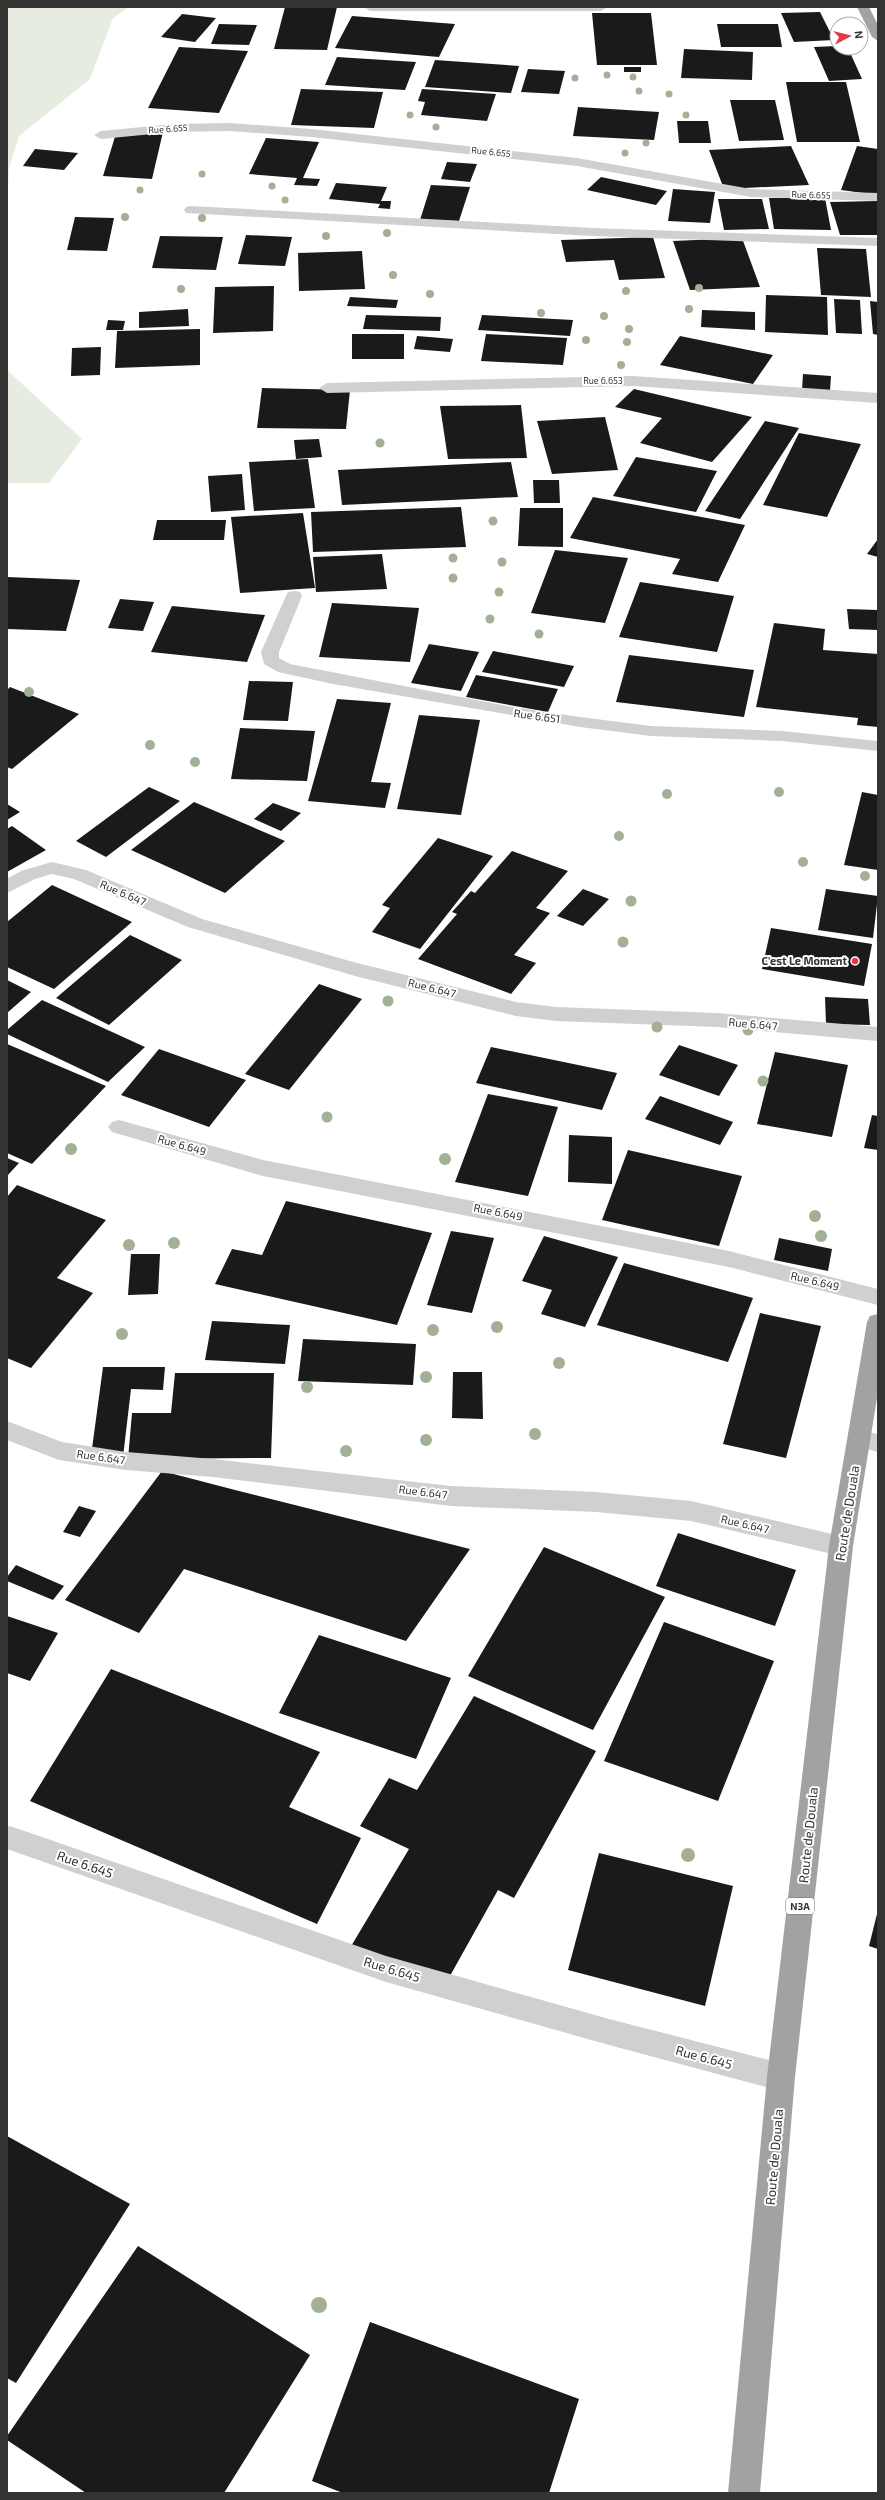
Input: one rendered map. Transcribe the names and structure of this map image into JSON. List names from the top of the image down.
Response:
{
  "streets": {
    "highway": ["Route de Douala", "N3A"],
    "street": [
      "Rue 6.655",
      "Rue 6.653",
      "Rue 6.651",
      "Rue 6.647",
      "Rue 6.649",
      "Rue 6.645"
    ]
  },
  "crossings": [
    ["Rue 6.647", "Route de Douala"],
    ["Route de Douala", "Rue 6.645"]
  ],
  "places": ["C'est Le Moment"],
  "north": "right"
}
